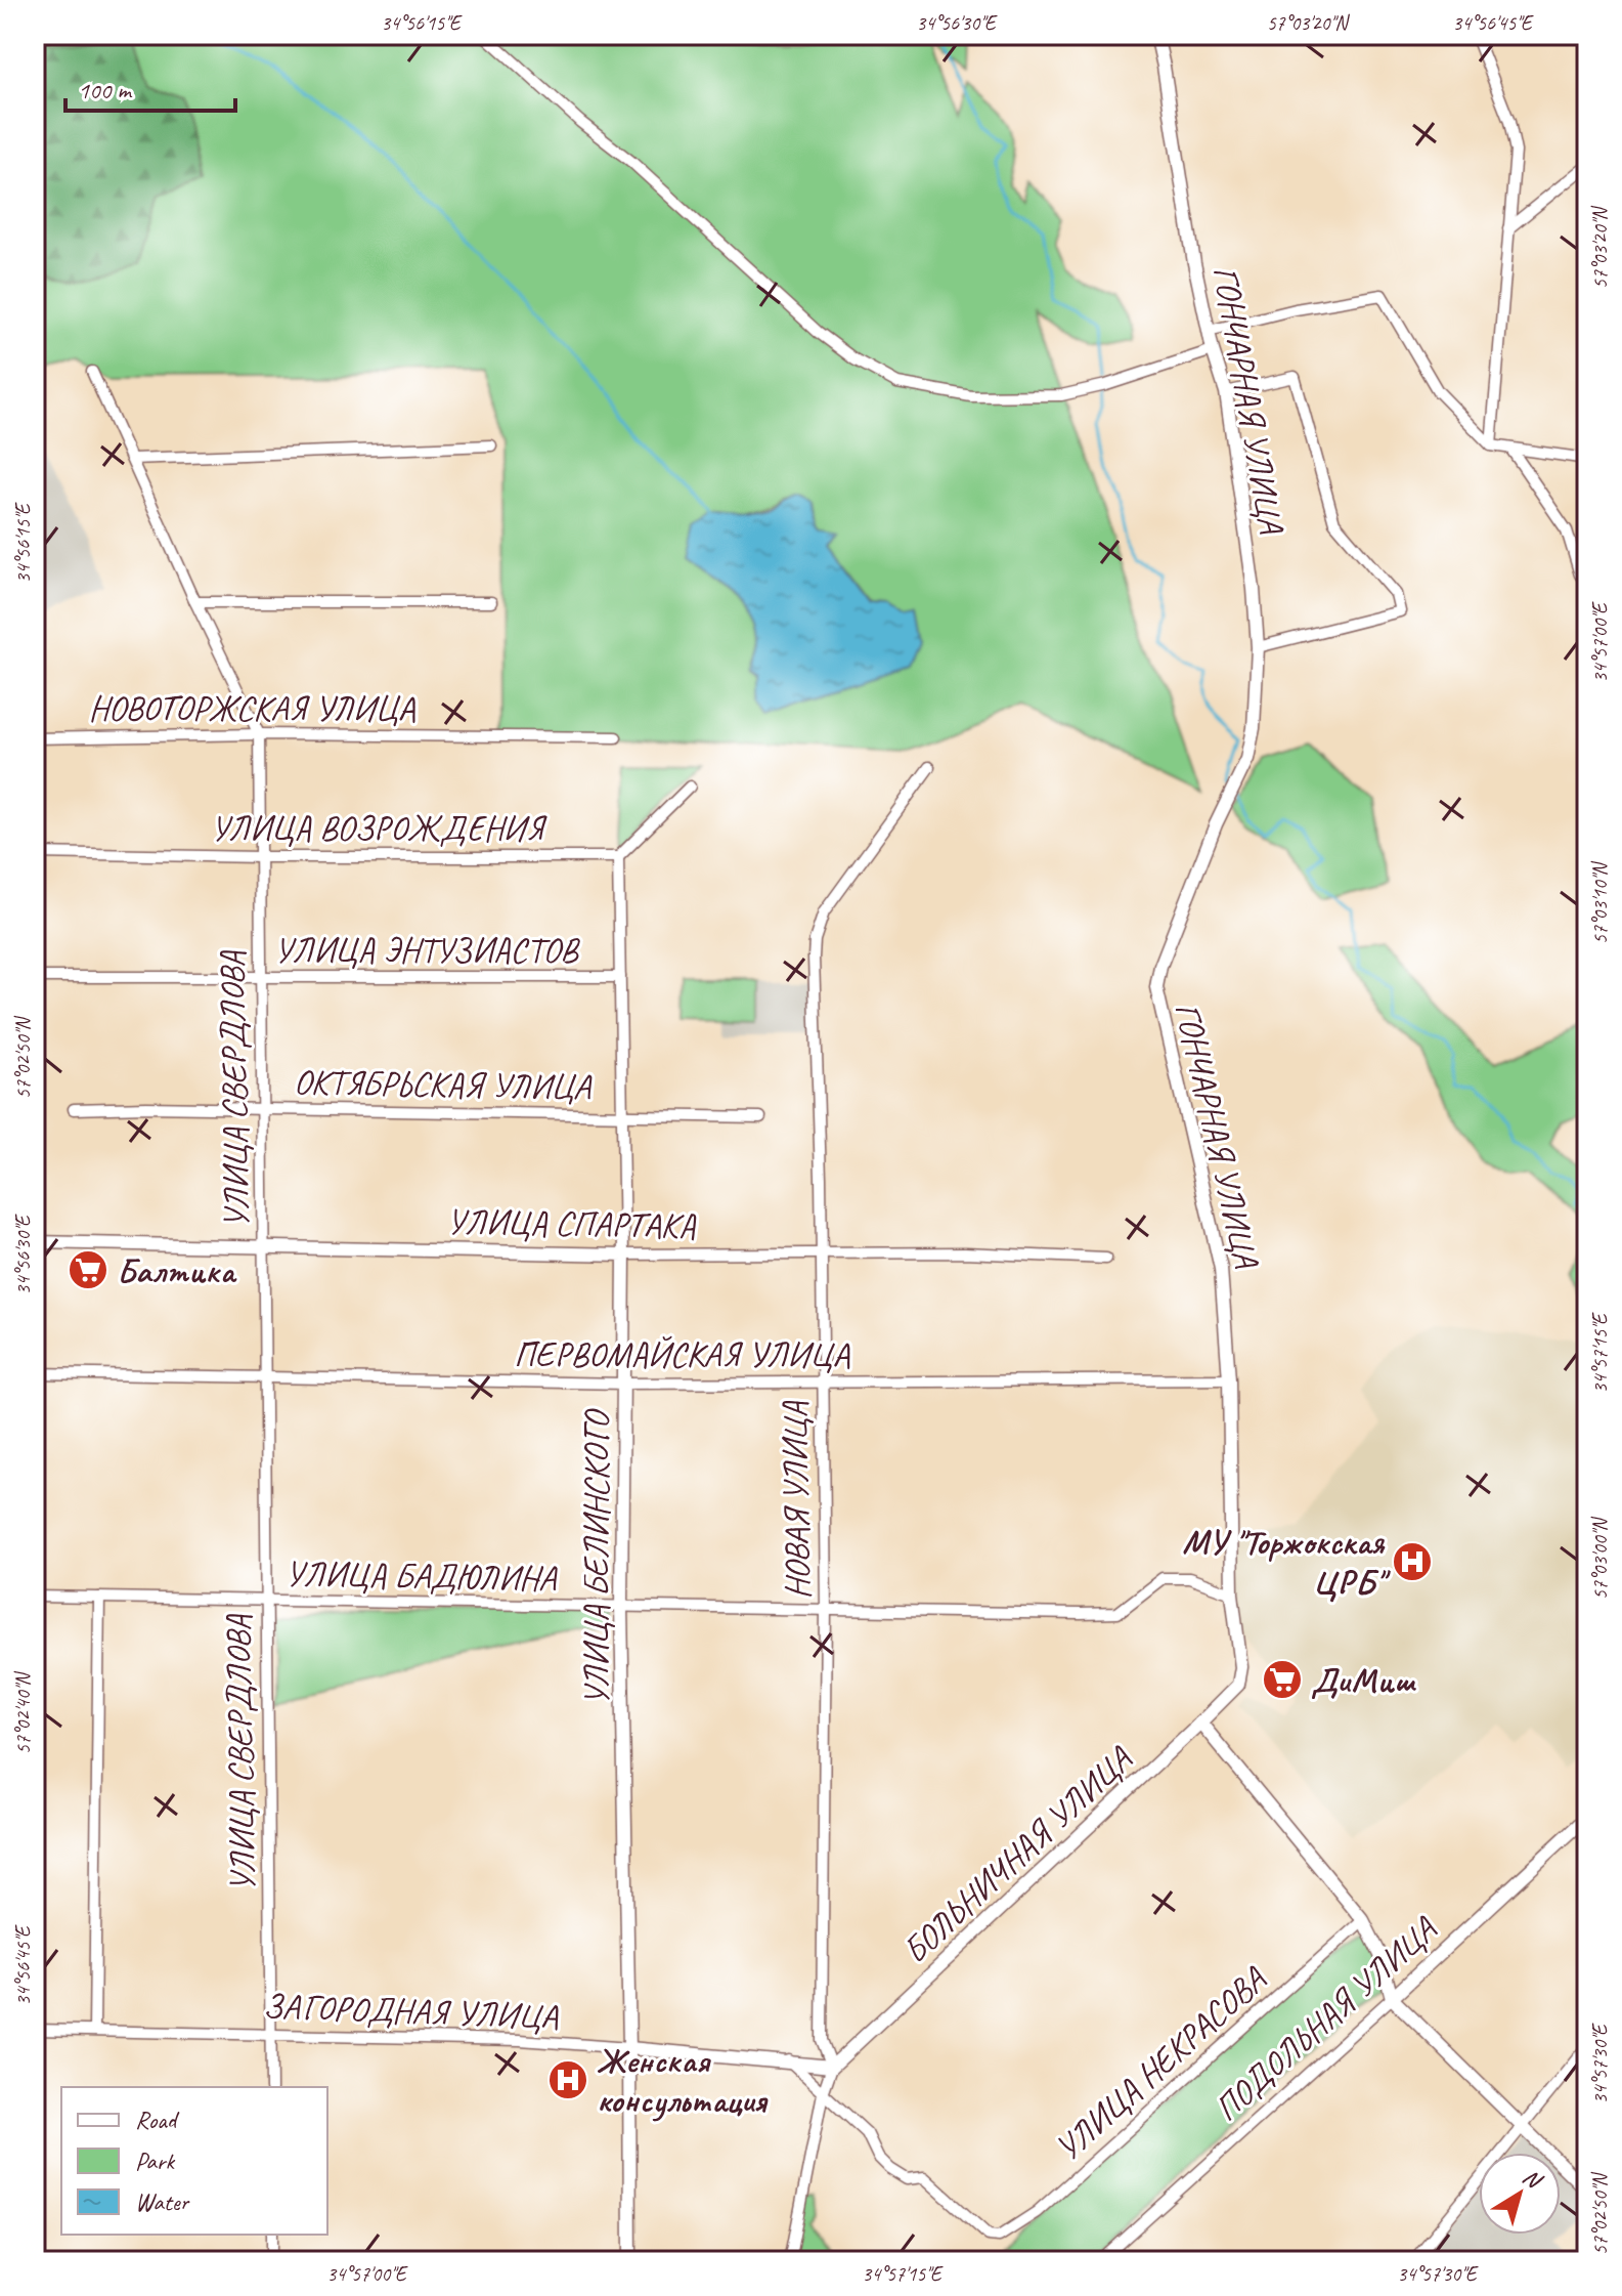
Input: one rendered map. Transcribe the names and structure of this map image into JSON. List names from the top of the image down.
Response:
{
  "streets": {
    "street": [
      "ГОНЧАРНАЯ УЛИЦА",
      "НОВОТОРЖСКАЯ УЛИЦА",
      "УЛИЦА ВОЗРОЖДЕНИЯ",
      "УЛИЦА ЭНТУЗИАСТОВ",
      "ОКТЯБРЬСКАЯ УЛИЦА",
      "УЛИЦА СВЕРДЛОВА",
      "УЛИЦА СПАРТАКА",
      "ПЕРВОМАЙСКАЯ УЛИЦА",
      "НОВАЯ УЛИЦА",
      "УЛИЦА БЕЛИНСКОГО",
      "УЛИЦА БАДЮЛИНА",
      "БОЛЬНИЧНАЯ УЛИЦА",
      "ЗАГОРОДНАЯ УЛИЦА",
      "ПОДОЛЬНАЯ УЛИЦА",
      "УЛИЦА НЕКРАСОВА"
    ]
  },
  "crossings": [
    ["ГОНЧАРНАЯ УЛИЦА", "ПЕРВОМАЙСКАЯ УЛИЦА"],
    ["ГОНЧАРНАЯ УЛИЦА", "УЛИЦА БАДЮЛИНА"],
    ["ГОНЧАРНАЯ УЛИЦА", "БОЛЬНИЧНАЯ УЛИЦА"],
    ["НОВОТОРЖСКАЯ УЛИЦА", "УЛИЦА СВЕРДЛОВА"],
    ["УЛИЦА ВОЗРОЖДЕНИЯ", "УЛИЦА СВЕРДЛОВА"],
    ["УЛИЦА ВОЗРОЖДЕНИЯ", "УЛИЦА БЕЛИНСКОГО"],
    ["УЛИЦА ЭНТУЗИАСТОВ", "УЛИЦА СВЕРДЛОВА"],
    ["УЛИЦА ЭНТУЗИАСТОВ", "УЛИЦА БЕЛИНСКОГО"],
    ["ОКТЯБРЬСКАЯ УЛИЦА", "УЛИЦА СВЕРДЛОВА"],
    ["ОКТЯБРЬСКАЯ УЛИЦА", "УЛИЦА БЕЛИНСКОГО"],
    ["УЛИЦА СВЕРДЛОВА", "УЛИЦА СПАРТАКА"],
    ["УЛИЦА СВЕРДЛОВА", "ПЕРВОМАЙСКАЯ УЛИЦА"],
    ["УЛИЦА СВЕРДЛОВА", "УЛИЦА БАДЮЛИНА"],
    ["УЛИЦА СВЕРДЛОВА", "ЗАГОРОДНАЯ УЛИЦА"],
    ["УЛИЦА СПАРТАКА", "НОВАЯ УЛИЦА"],
    ["УЛИЦА СПАРТАКА", "УЛИЦА БЕЛИНСКОГО"],
    ["ПЕРВОМАЙСКАЯ УЛИЦА", "НОВАЯ УЛИЦА"],
    ["ПЕРВОМАЙСКАЯ УЛИЦА", "УЛИЦА БЕЛИНСКОГО"],
    ["НОВАЯ УЛИЦА", "УЛИЦА БАДЮЛИНА"],
    ["НОВАЯ УЛИЦА", "БОЛЬНИЧНАЯ УЛИЦА"],
    ["НОВАЯ УЛИЦА", "ЗАГОРОДНАЯ УЛИЦА"],
    ["УЛИЦА БЕЛИНСКОГО", "УЛИЦА БАДЮЛИНА"],
    ["УЛИЦА БЕЛИНСКОГО", "ЗАГОРОДНАЯ УЛИЦА"],
    ["БОЛЬНИЧНАЯ УЛИЦА", "ЗАГОРОДНАЯ УЛИЦА"]
  ],
  "places": {
    "supermarket": ["Балтика", "ДиМиш"],
    "hospital": ["МУ \"Торжокская ЦРБ\"", "Женская консультация"]
  },
  "legend": ["Road", "Park", "Water"],
  "scale_bar": "100 m",
  "north": "top right",
  "coordinates": [
    "34°56'15\"E",
    "34°56'30\"E",
    "57°03'20\"N",
    "34°56'45\"E",
    "34°57'00\"E",
    "57°03'10\"N",
    "57°02'50\"N",
    "34°57'15\"E",
    "57°03'00\"N",
    "57°02'40\"N",
    "34°57'30\"E"
  ]
}
